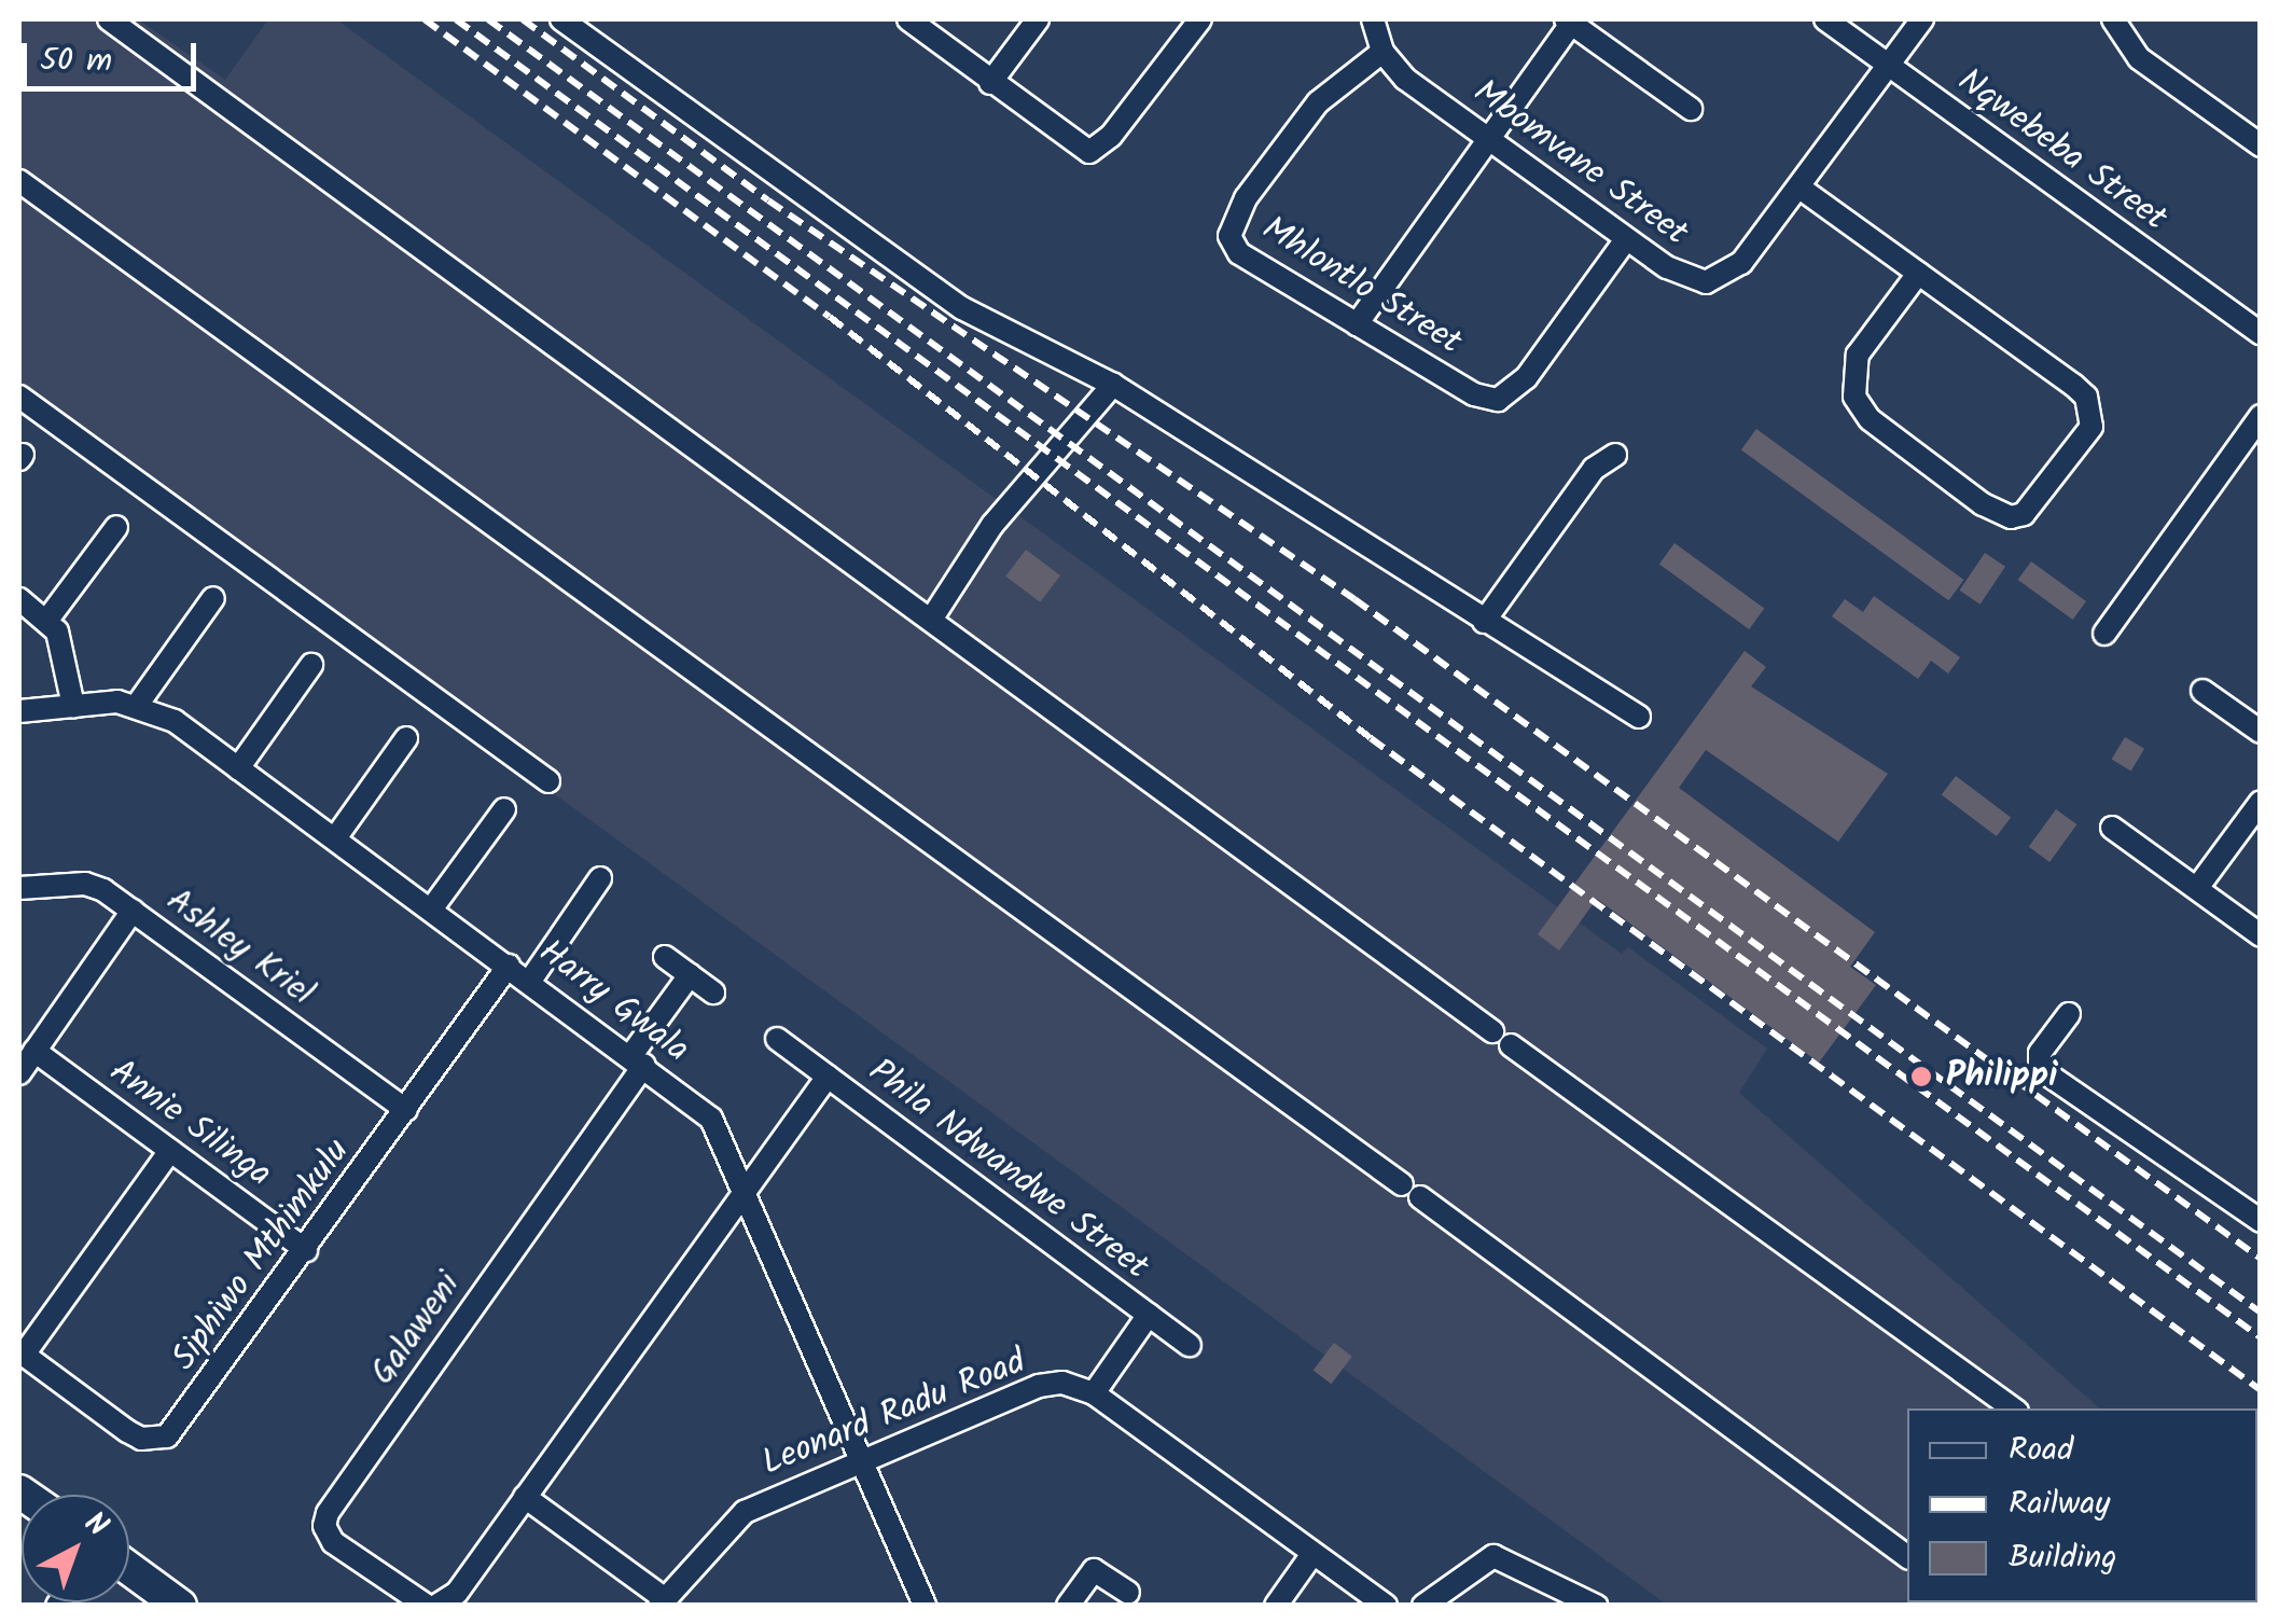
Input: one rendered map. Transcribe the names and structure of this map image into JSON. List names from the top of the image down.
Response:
{
  "streets": {
    "street": [
      "Nqwebeba Street",
      "Mbomvane Street",
      "Mhlontlo Street",
      "Ashley Kriel",
      "Harry Gwala",
      "Annie Silinga",
      "Phila Ndwandwe Street",
      "Siphiwo Mthimkulu",
      "Galaweni",
      "Leonard Radu Road"
    ]
  },
  "crossings": [
    ["Nqwebeba Street", "Mbomvane Street"],
    ["Mbomvane Street", "Mhlontlo Street"],
    ["Ashley Kriel", "Siphiwo Mthimkulu"],
    ["Harry Gwala", "Phila Ndwandwe Street"],
    ["Harry Gwala", "Siphiwo Mthimkulu"],
    ["Harry Gwala", "Galaweni"],
    ["Harry Gwala", "Leonard Radu Road"],
    ["Annie Silinga", "Siphiwo Mthimkulu"],
    ["Phila Ndwandwe Street", "Leonard Radu Road"]
  ],
  "places": ["Philippi"],
  "legend": ["Road", "Railway", "Building"],
  "scale_bar": "50 m",
  "north": "top right"
}
